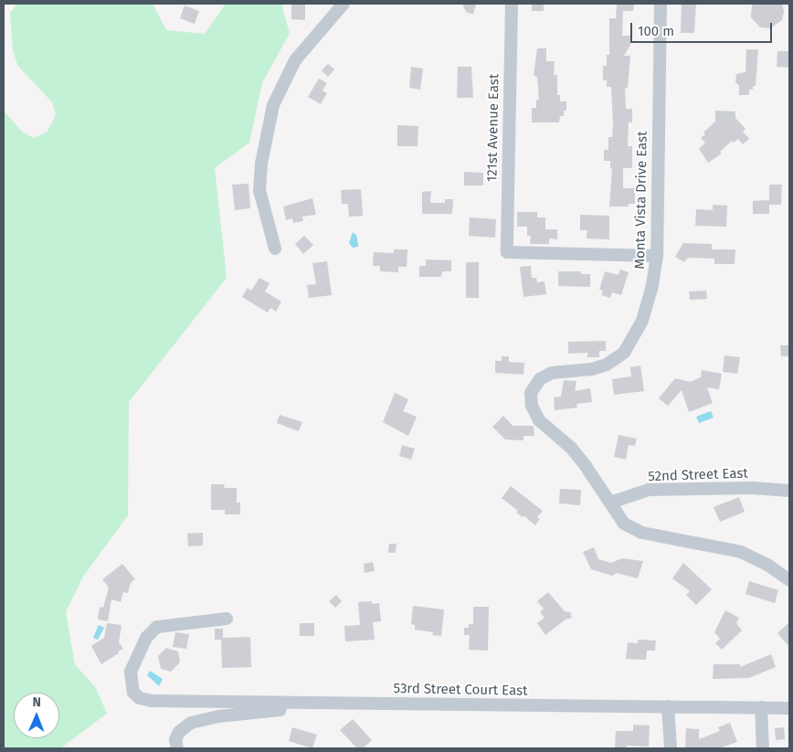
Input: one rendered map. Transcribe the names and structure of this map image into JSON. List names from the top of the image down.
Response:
{
  "streets": {
    "street": [
      "121st Avenue East",
      "Monta Vista Drive East",
      "52nd Street East",
      "53rd Street Court East"
    ]
  },
  "crossings": [
    ["121st Avenue East", "Monta Vista Drive East"],
    ["Monta Vista Drive East", "52nd Street East"]
  ],
  "scale_bar": "100 m",
  "north": "top"
}
